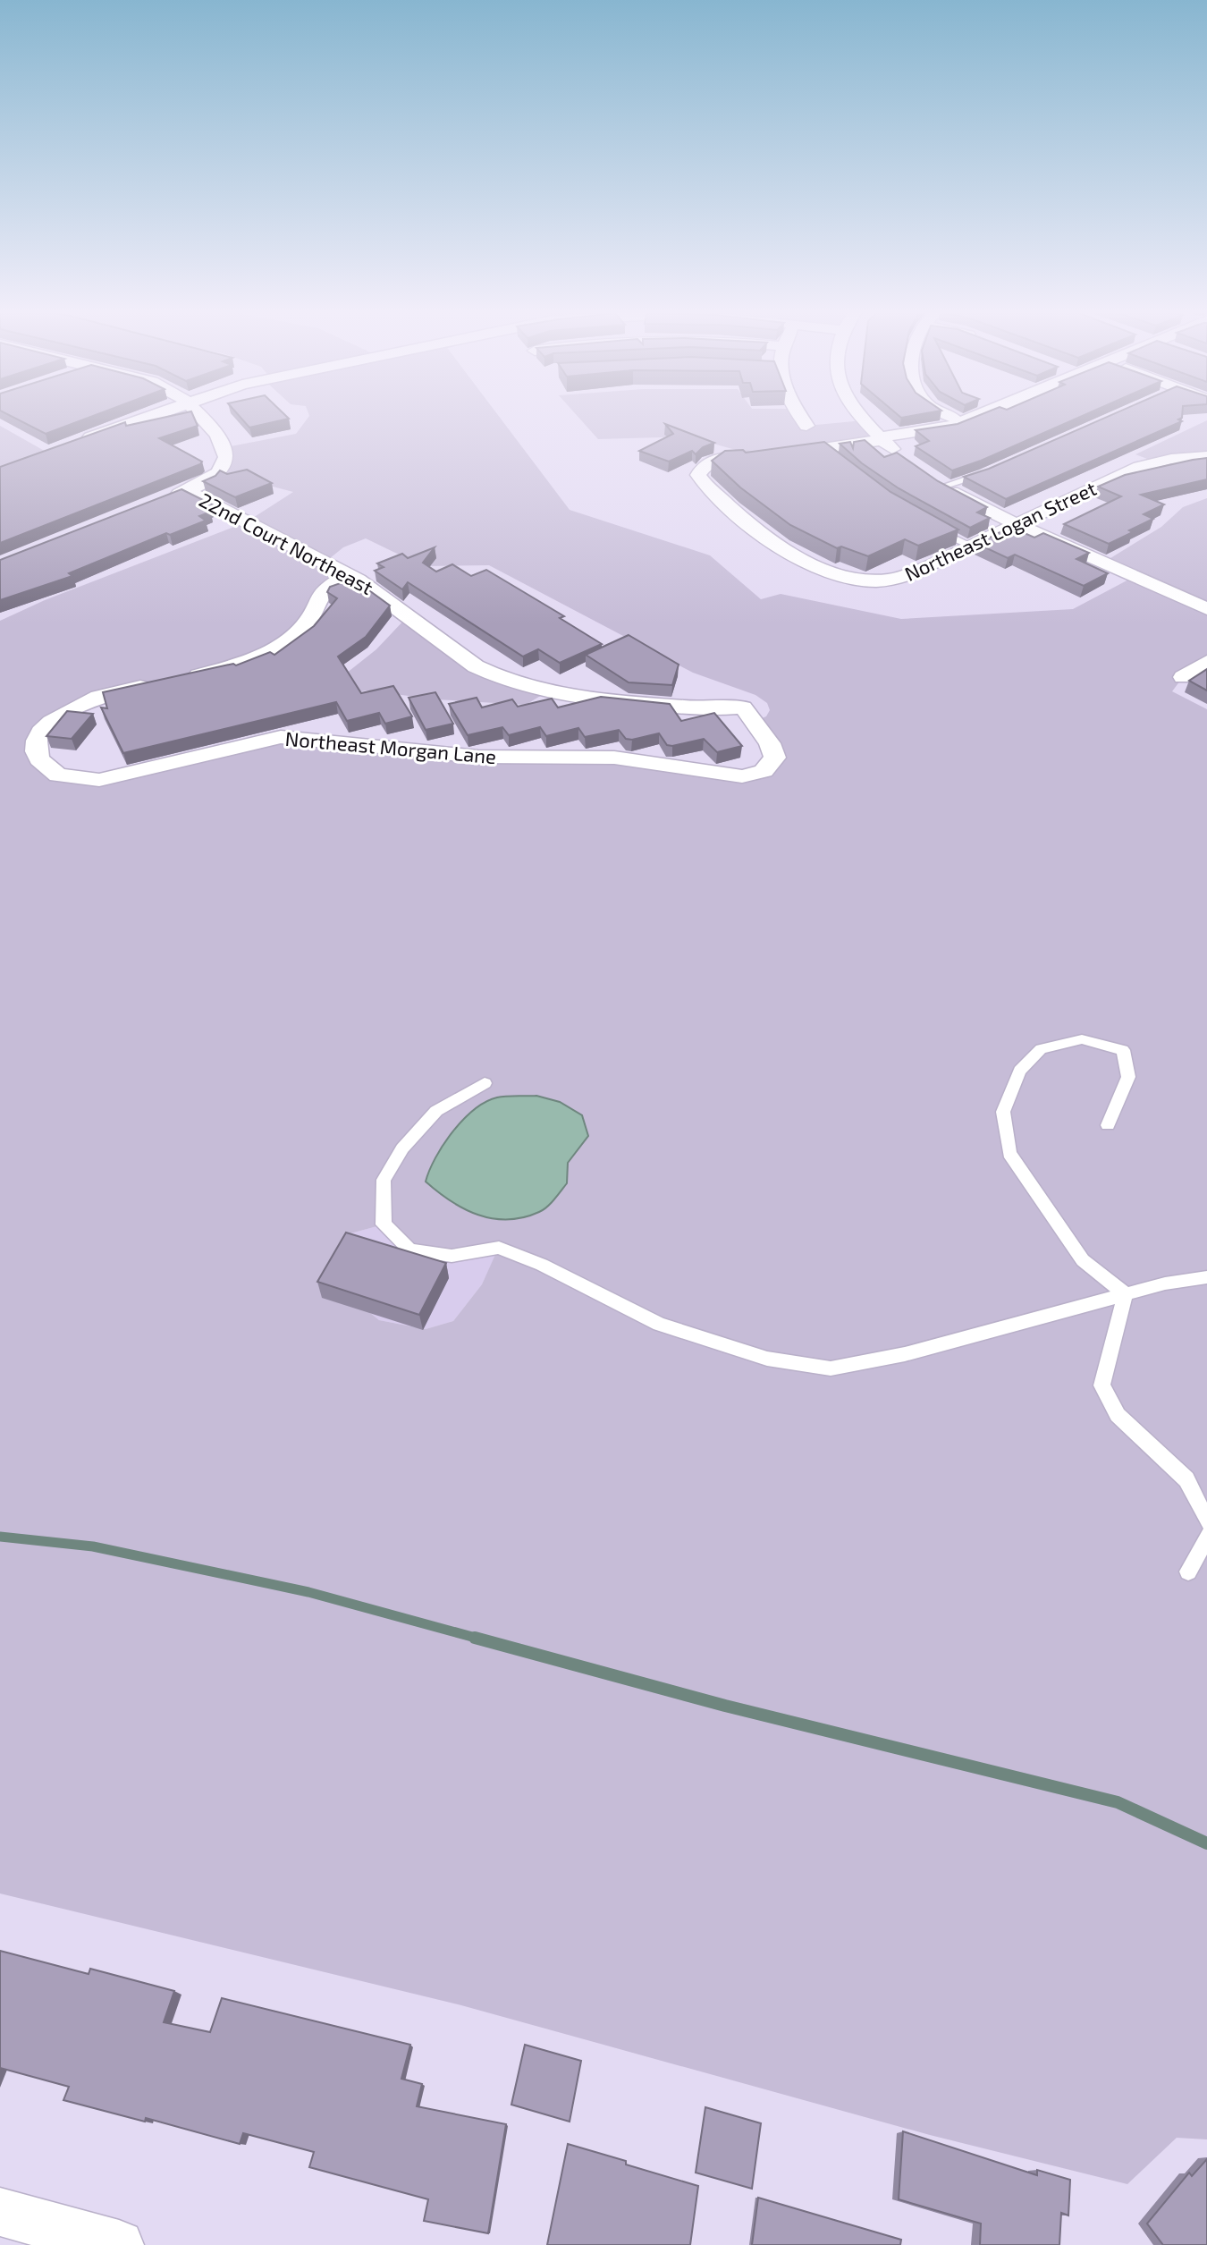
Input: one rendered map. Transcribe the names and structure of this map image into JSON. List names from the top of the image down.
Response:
{
  "streets": {
    "street": ["Northeast Logan Street", "22nd Court Northeast", "Northeast Morgan Lane"]
  },
  "crossings": [
    ["22nd Court Northeast", "Northeast Morgan Lane"]
  ]
}
